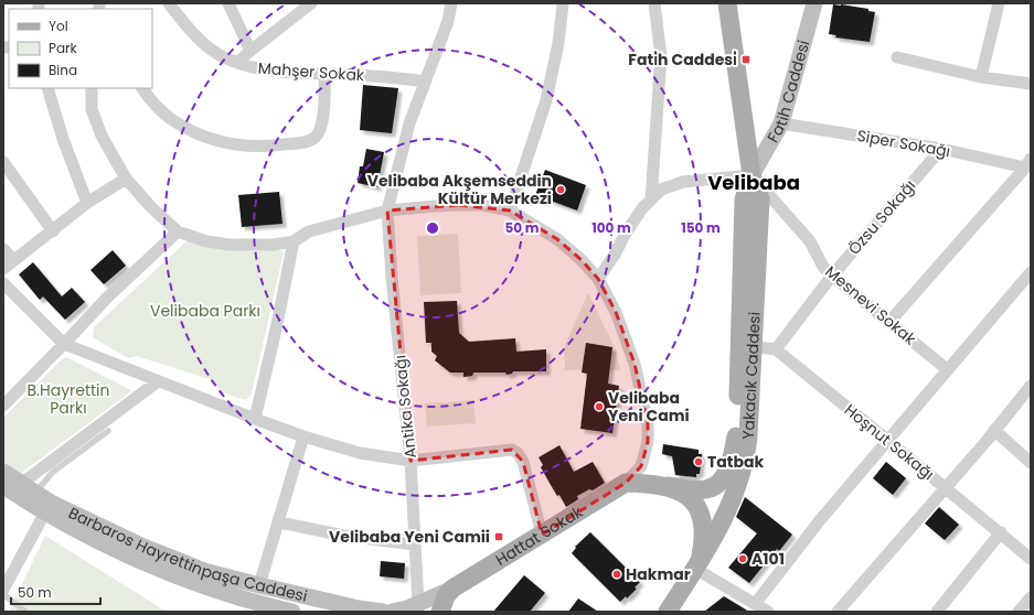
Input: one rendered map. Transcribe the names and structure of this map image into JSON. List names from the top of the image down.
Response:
{
  "streets": {
    "main road": ["Yakacık Caddesi", "Hattat Sokak"],
    "street": [
      "Mahşer Sokak",
      "Fatih Caddesi",
      "Siper Sokağı",
      "Özsu Sokağı",
      "Mesnevi Sokak",
      "Antika Sokağı",
      "Hoşnut Sokağı",
      "Barbaros Hayrettinpaşa Caddesi"
    ]
  },
  "crossings": [
    ["Mahşer Sokak", "Antika Sokağı"],
    ["Fatih Caddesi", "Siper Sokağı"],
    ["Fatih Caddesi", "Mesnevi Sokak"],
    ["Fatih Caddesi", "Yakacık Caddesi"],
    ["Siper Sokağı", "Özsu Sokağı"],
    ["Özsu Sokağı", "Mesnevi Sokak"],
    ["Özsu Sokağı", "Hoşnut Sokağı"],
    ["Mesnevi Sokak", "Yakacık Caddesi"],
    ["Yakacık Caddesi", "Hattat Sokak"]
  ],
  "districts": ["Velibaba"],
  "parks": ["Velibaba Parkı", "B.Hayrettin Parkı"],
  "places": {
    "transit": ["Fati̇h Caddesi̇", "Velibaba Yeni Camii"],
    "other": [
      "Velibaba Akşemseddin Kültür Merkezi",
      "Velibaba Yeni Cami",
      "Tatbak",
      "A101",
      "Hakmar"
    ]
  },
  "legend": ["Yol", "Park", "Bina"],
  "scale_bar": "50 m",
  "rings": ["50 m", "100 m", "150 m"]
}
